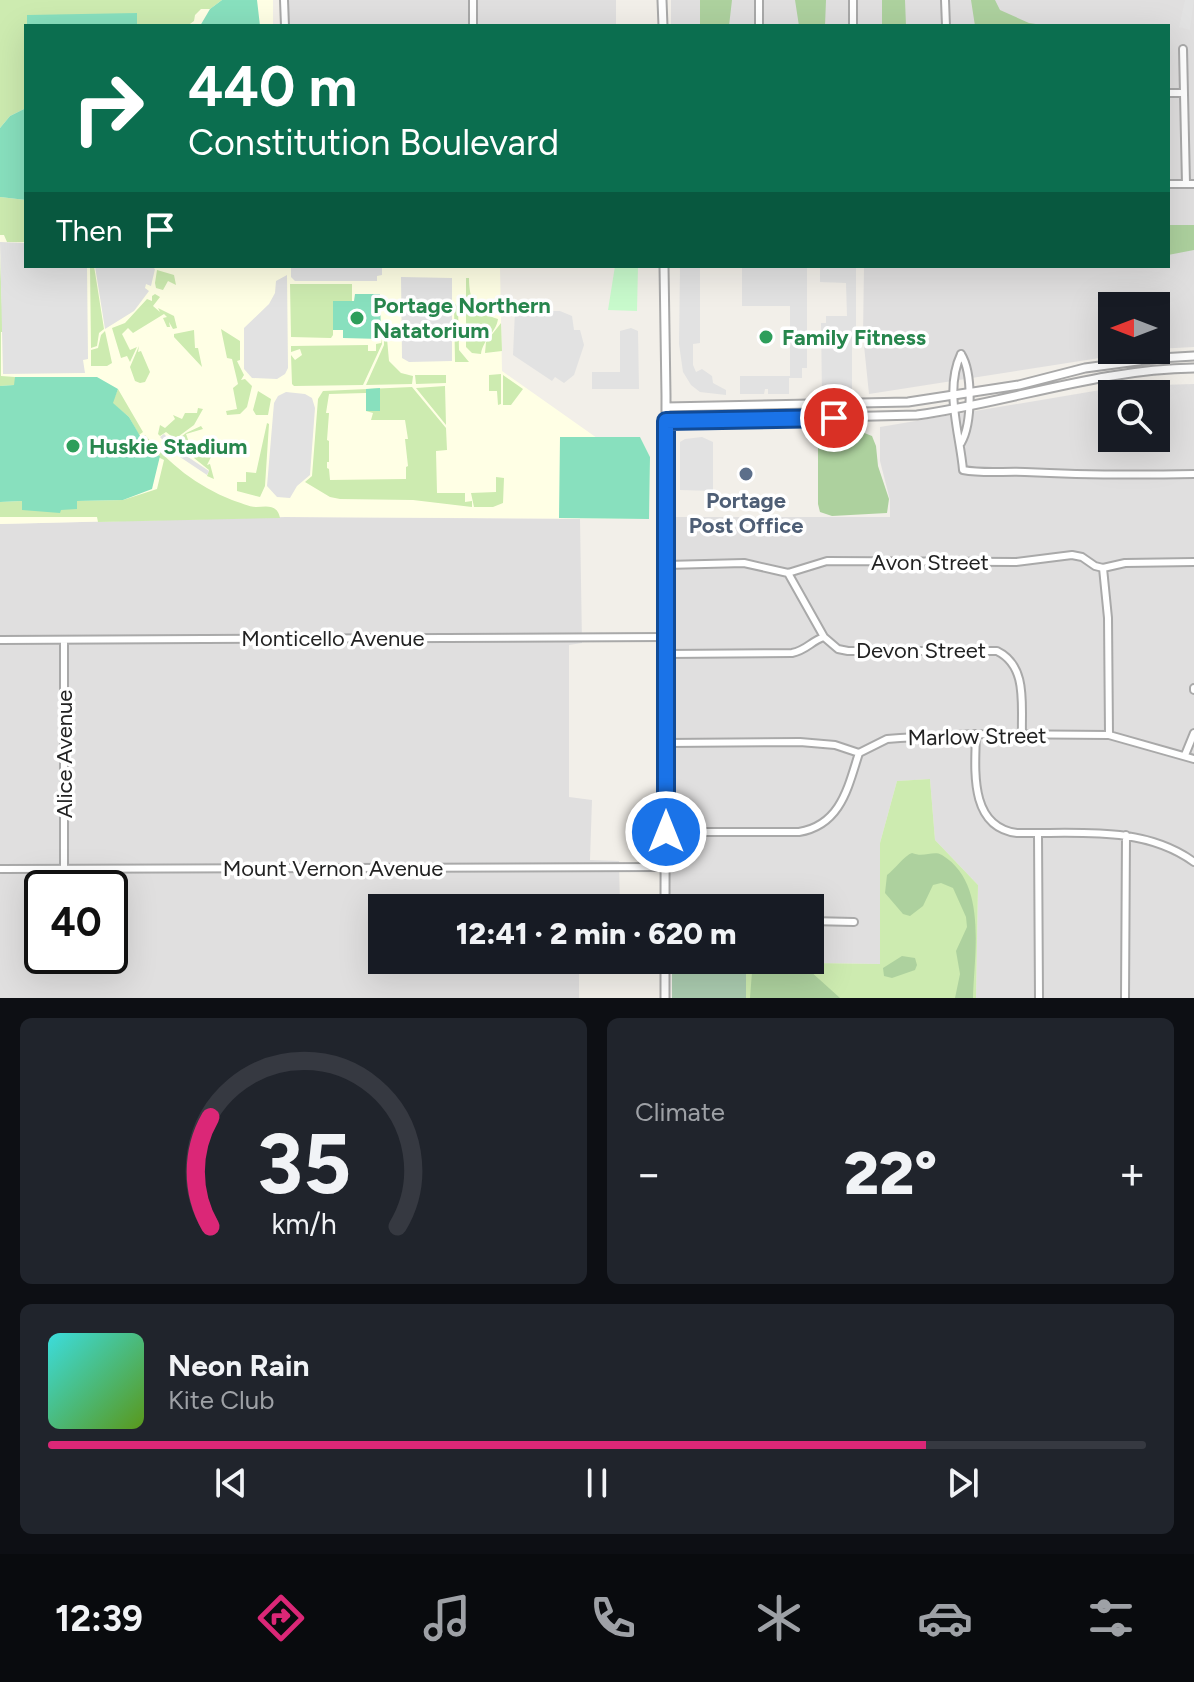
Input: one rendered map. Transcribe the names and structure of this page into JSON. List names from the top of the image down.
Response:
{
  "streets": {
    "street": [
      "Avon Street",
      "Monticello Avenue",
      "Devon Street",
      "Marlow Street",
      "Alice Avenue",
      "Mount Vernon Avenue"
    ]
  },
  "crossings": [
    ["Monticello Avenue", "Alice Avenue"],
    ["Devon Street", "Marlow Street"],
    ["Alice Avenue", "Mount Vernon Avenue"]
  ],
  "places": [
    "Portage Northern Natatorium",
    "Family Fitness",
    "Huskie Stadium",
    "Portage Post Office"
  ],
  "north": "left",
  "page": {
    "turn": ["440 m", "Constitution Boulevard"],
    "then": "Then",
    "limit": "40",
    "trip": "12:41 · 2 min · 620 m",
    "tile": "Climate",
    "heat": ["−", "22°", "+"],
    "song": ["Neon Rain", "Kite Club"],
    "tabs": "12:39",
    "gauge": ["35", "km/h"]
  }
}
